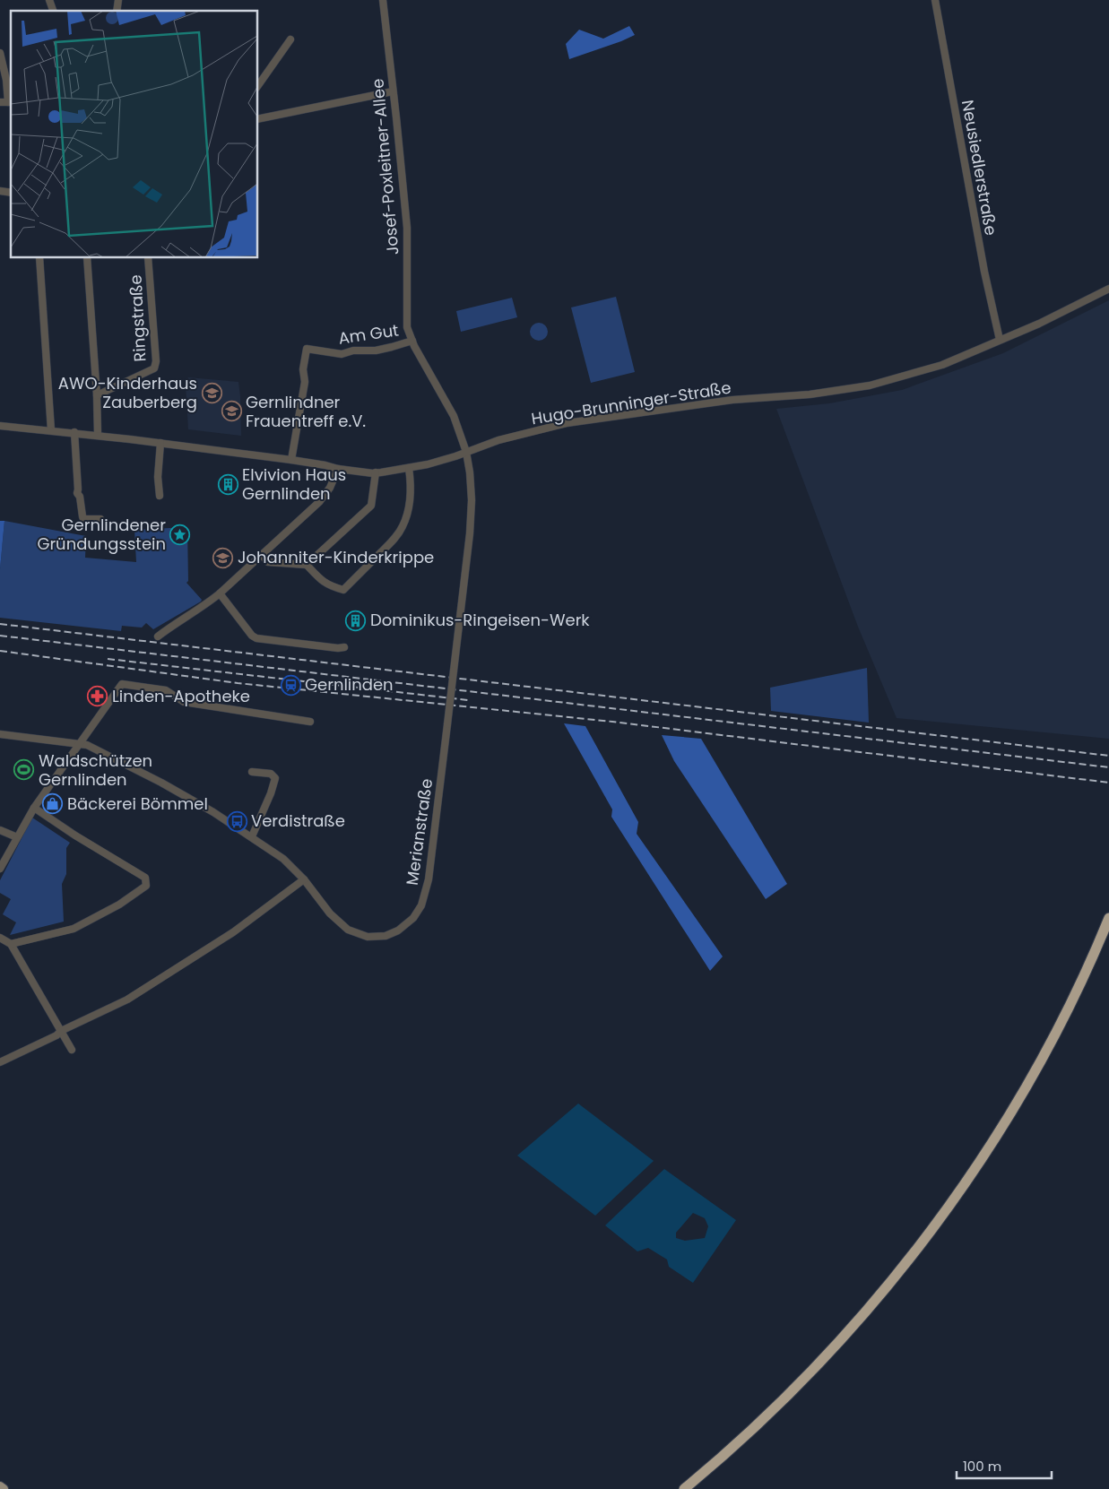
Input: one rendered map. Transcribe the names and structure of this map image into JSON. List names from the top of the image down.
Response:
{
  "streets": {
    "street": [
      "Josef-Poxleitner-Allee",
      "Neusiedlerstraße",
      "Ringstraße",
      "Am Gut",
      "Hugo-Brunninger-Straße",
      "Merianstraße"
    ]
  },
  "crossings": [
    ["Josef-Poxleitner-Allee", "Am Gut"],
    ["Josef-Poxleitner-Allee", "Hugo-Brunninger-Straße"],
    ["Josef-Poxleitner-Allee", "Merianstraße"],
    ["Neusiedlerstraße", "Hugo-Brunninger-Straße"],
    ["Am Gut", "Hugo-Brunninger-Straße"],
    ["Hugo-Brunninger-Straße", "Merianstraße"]
  ],
  "places": {
    "school or university": ["AWO-Kinderhaus Zauberberg", "Gernlindner Frauentreff e.V.", "Johanniter-Kinderkrippe"],
    "building": ["Elvivion Haus Gernlinden", "Dominikus-Ringeisen-Werk"],
    "place": ["Gernlindener Gründungsstein"],
    "station": ["Gernlinden"],
    "pharmacy": ["Linden-Apotheke"],
    "sports": ["Waldschützen Gernlinden"],
    "shop": ["Bäckerei Bömmel"],
    "bus stop": ["Verdistraße"]
  },
  "scale_bar": "100 m"
}
